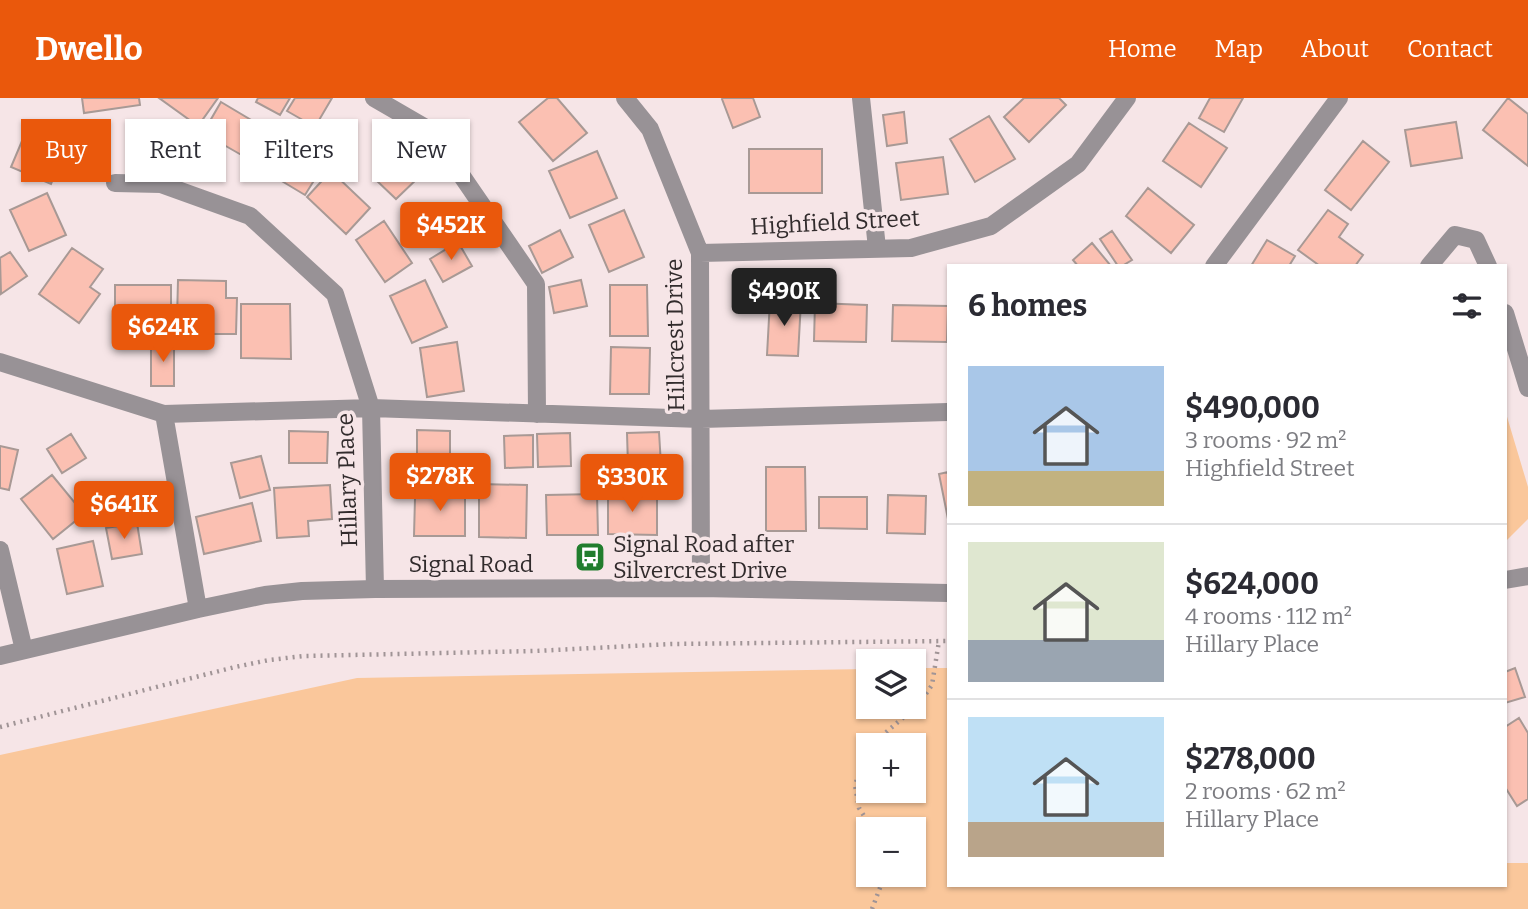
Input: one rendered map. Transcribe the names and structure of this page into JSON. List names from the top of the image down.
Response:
{
  "streets": {
    "street": [
      "Highfield Street",
      "Hillcrest Drive",
      "Hillary Place",
      "Signal Road"
    ]
  },
  "crossings": [
    ["Highfield Street", "Hillcrest Drive"],
    ["Hillcrest Drive", "Signal Road"],
    ["Hillary Place", "Signal Road"]
  ],
  "places": {
    "bus stop": ["Signal Road after Silvercrest Drive"]
  },
  "page": {
    "header": "Dwello",
    "nav": [
      "Home",
      "Map",
      "About",
      "Contact"
    ],
    "chip": [
      "Buy",
      "Rent",
      "Filters",
      "New"
    ],
    "price": [
      "$452K",
      "$490K",
      "$624K",
      "$278K",
      "$330K",
      "$641K"
    ],
    "heading": "6 homes",
    "list": [
      {
        "name": "$490,000",
        "note": "3 rooms · 92 m² · Highfield Street"
      },
      {
        "name": "$624,000",
        "note": "4 rooms · 112 m² · Hillary Place"
      },
      {
        "name": "$278,000",
        "note": "2 rooms · 62 m² · Hillary Place"
      }
    ],
    "map_buttons": ["+", "−"]
  }
}
